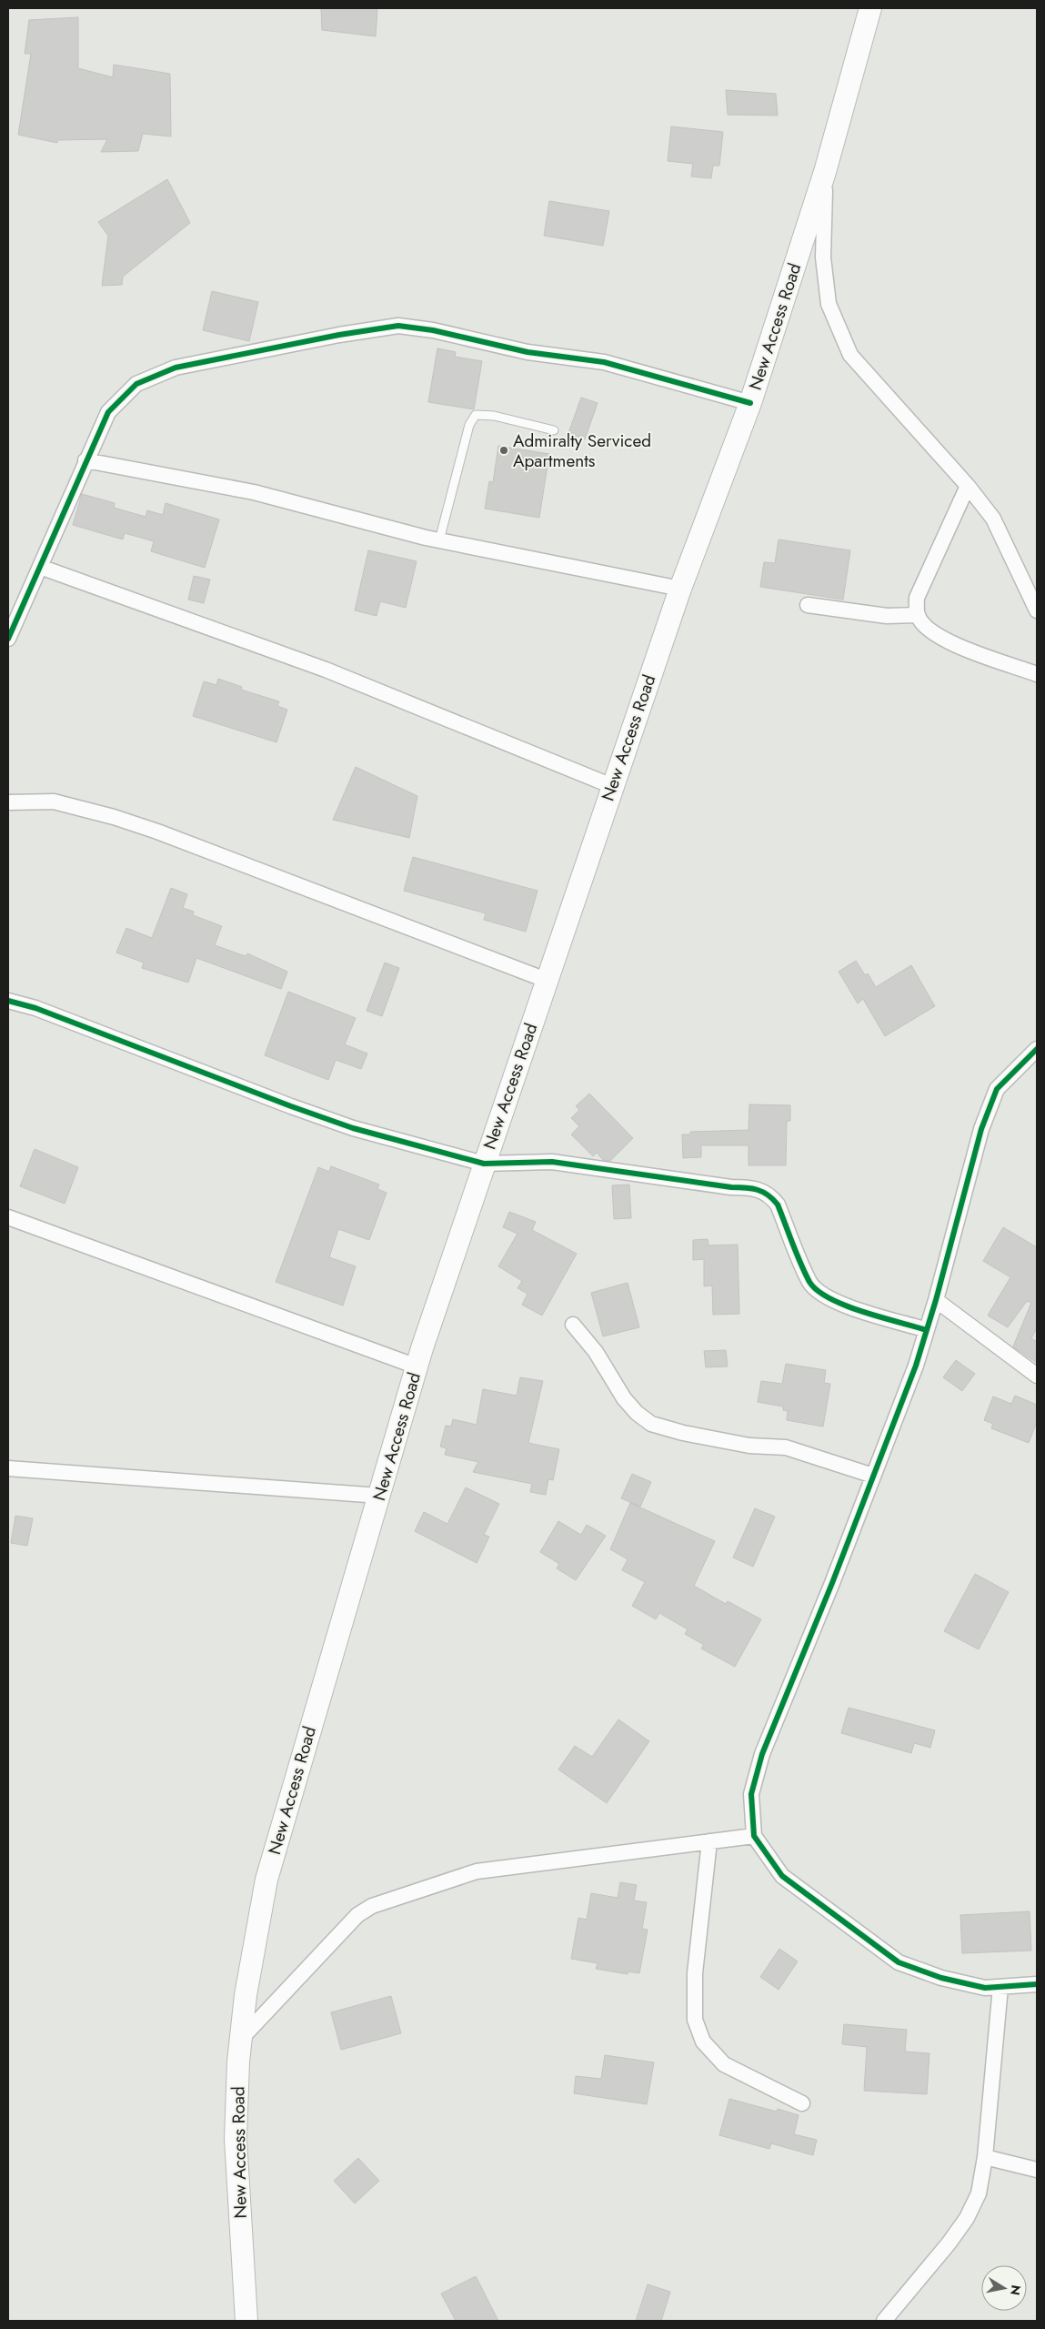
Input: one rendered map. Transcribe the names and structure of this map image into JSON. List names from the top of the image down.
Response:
{
  "streets": {
    "main road": ["New Access Road"]
  },
  "places": ["Admiralty Serviced Apartments"],
  "north": "right"
}
